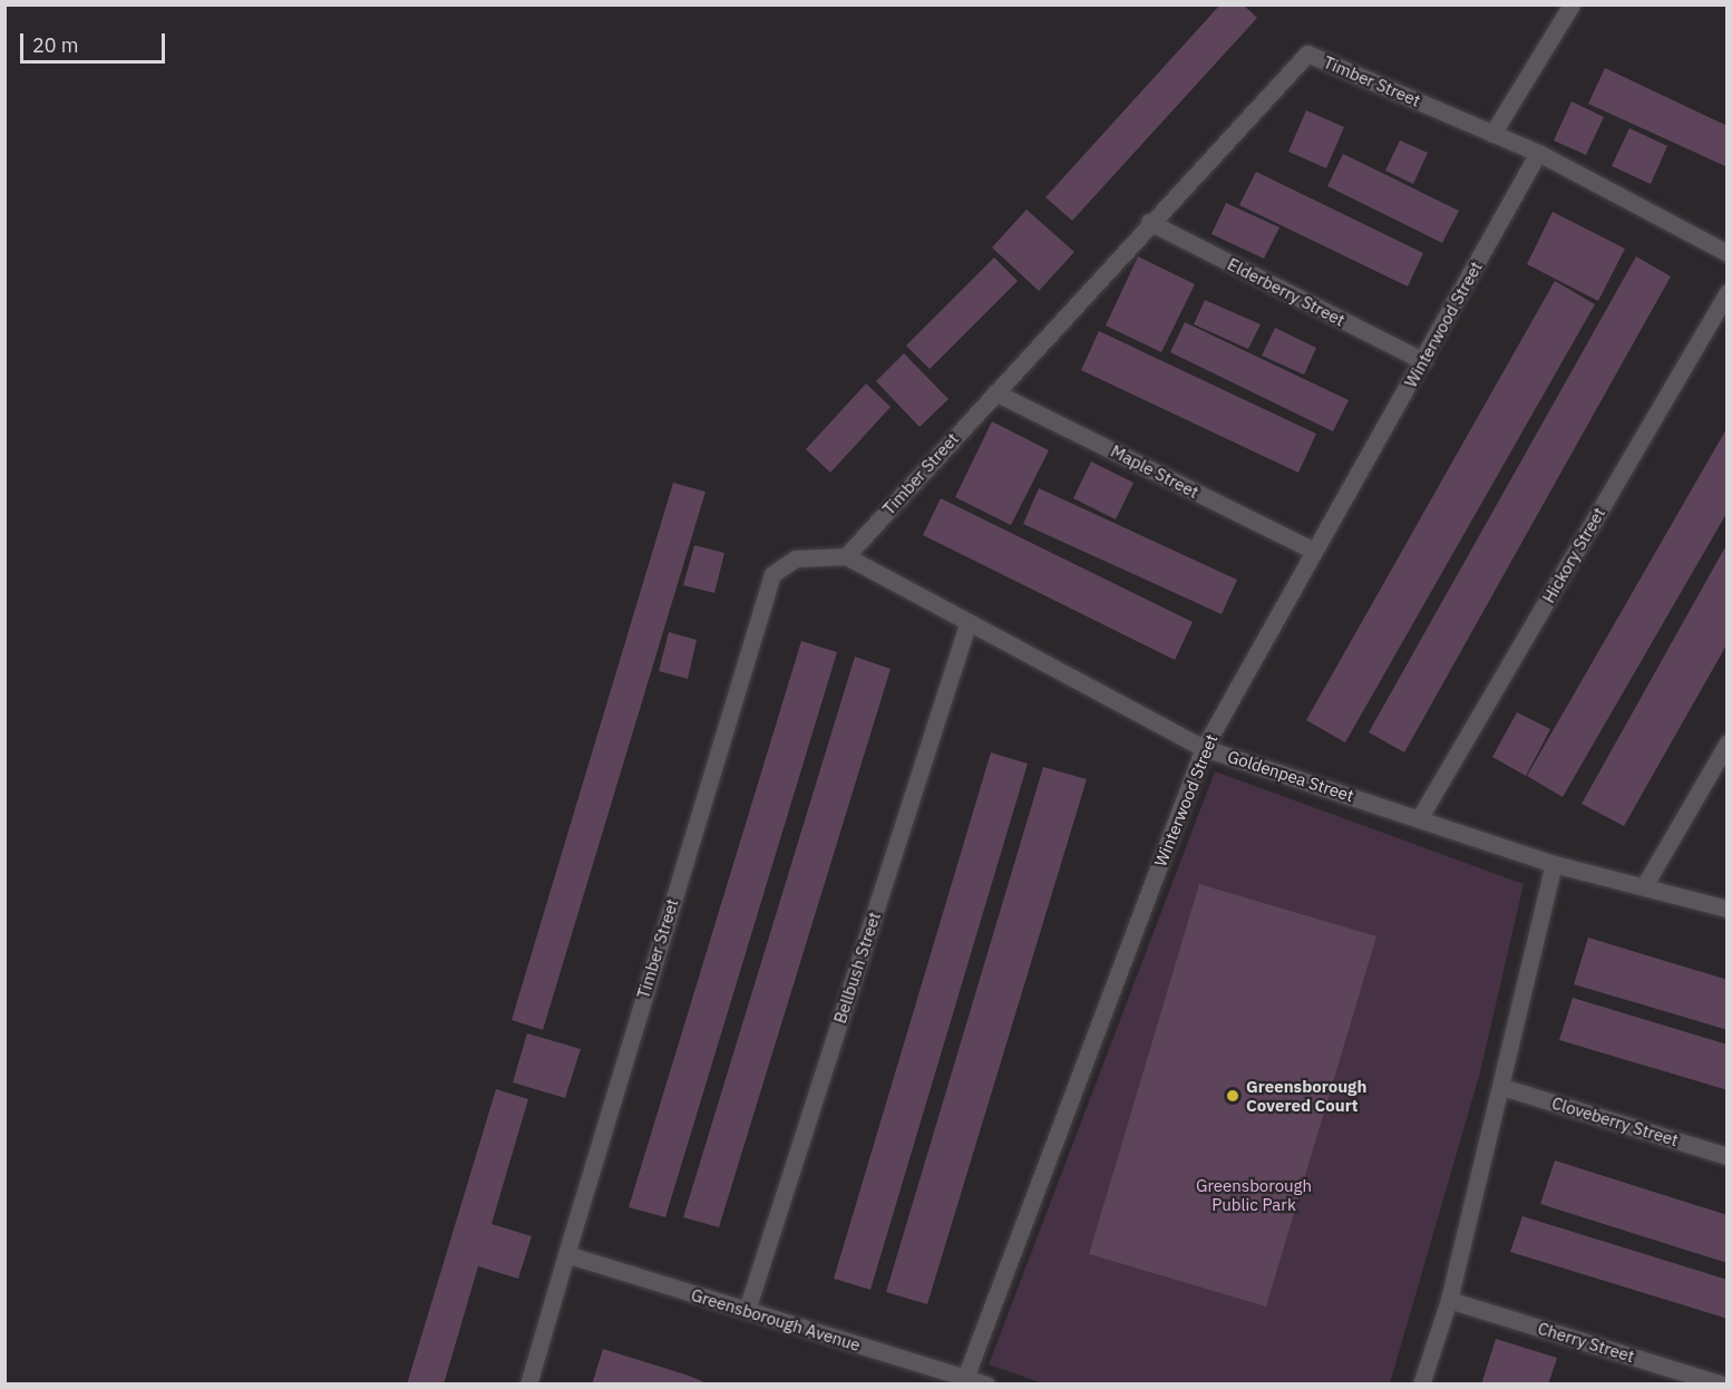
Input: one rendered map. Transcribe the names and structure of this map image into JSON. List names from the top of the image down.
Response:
{
  "streets": {
    "street": [
      "Timber Street",
      "Elderberry Street",
      "Winterwood Street",
      "Maple Street",
      "Hickory Street",
      "Goldenpea Street",
      "Bellbush Street",
      "Cloveberry Street",
      "Greensborough Avenue",
      "Cherry Street"
    ]
  },
  "crossings": [
    ["Timber Street", "Elderberry Street"],
    ["Timber Street", "Winterwood Street"],
    ["Timber Street", "Maple Street"],
    ["Timber Street", "Goldenpea Street"],
    ["Timber Street", "Greensborough Avenue"],
    ["Elderberry Street", "Winterwood Street"],
    ["Winterwood Street", "Maple Street"],
    ["Winterwood Street", "Goldenpea Street"],
    ["Winterwood Street", "Greensborough Avenue"],
    ["Hickory Street", "Goldenpea Street"],
    ["Goldenpea Street", "Bellbush Street"],
    ["Bellbush Street", "Greensborough Avenue"]
  ],
  "parks": ["Greensborough Public Park"],
  "places": ["Greensborough Covered Court"],
  "scale_bar": "20 m"
}
